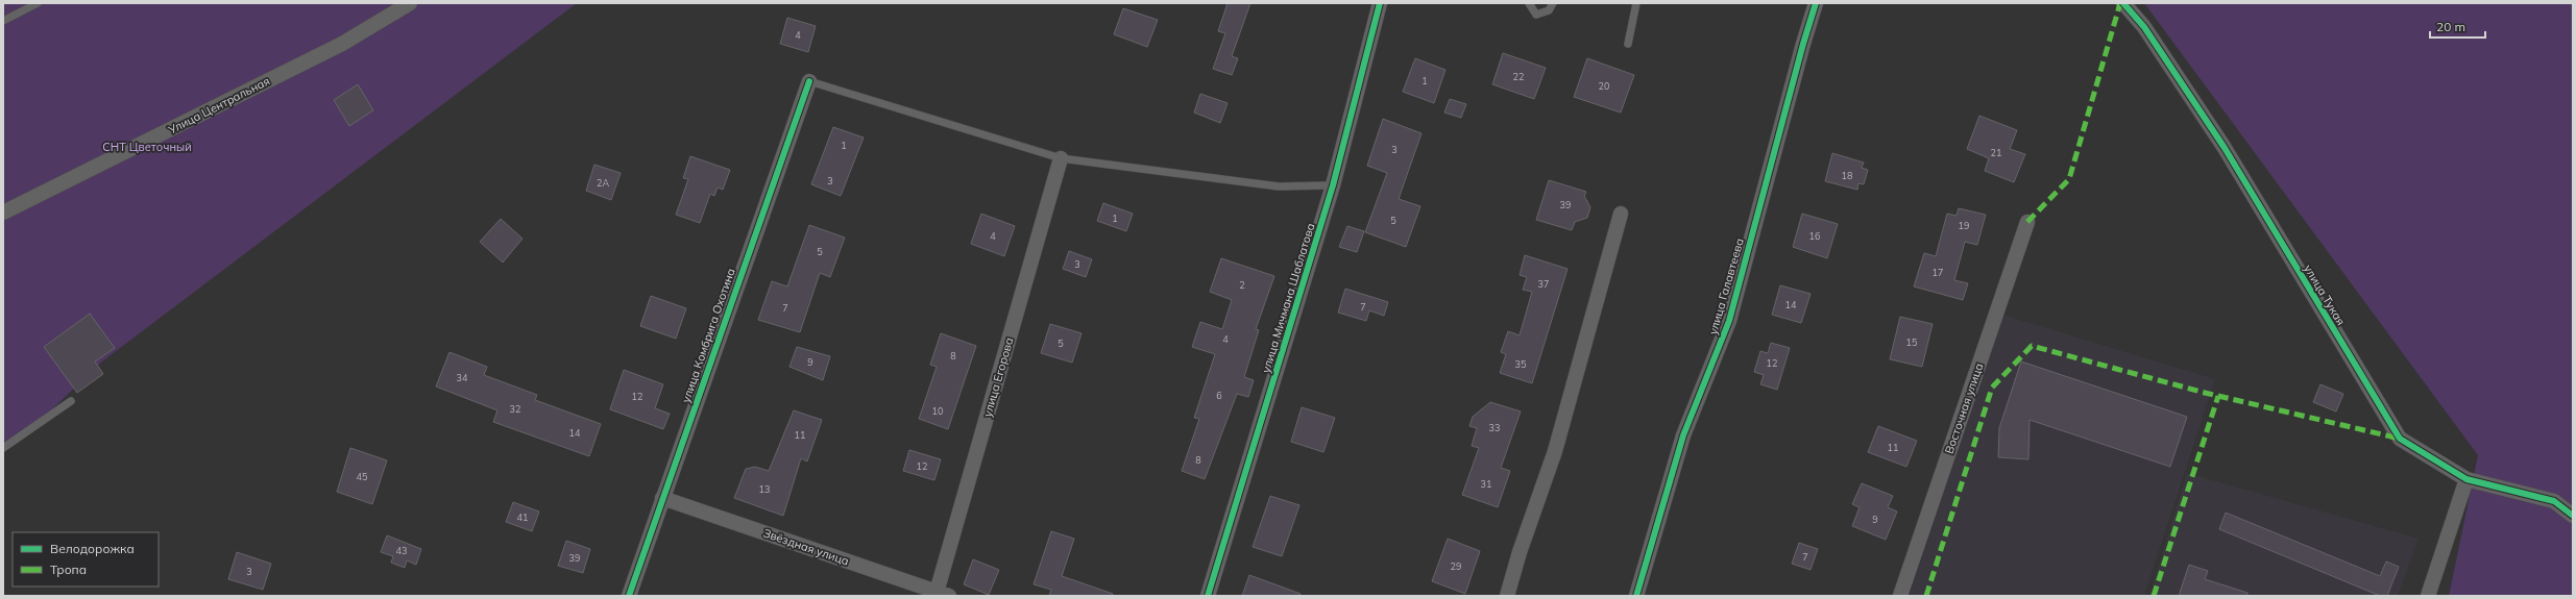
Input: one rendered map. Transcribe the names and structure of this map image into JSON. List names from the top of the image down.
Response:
{
  "streets": {
    "street": [
      "Улица Центральная",
      "улица Галавтеева",
      "улица Тукая",
      "улица Мичмана Шаблатова",
      "улица Комбрига Охотина",
      "улица Егорова",
      "Восточная улица",
      "Звёздная улица"
    ]
  },
  "crossings": [
    ["улица Комбрига Охотина", "Звёздная улица"],
    ["улица Егорова", "Звёздная улица"]
  ],
  "parks": ["СНТ Цветочный"],
  "house_numbers": [
    "4",
    "22",
    "1",
    "20",
    "1",
    "3",
    "21",
    "18",
    "3",
    "2А",
    "39",
    "1",
    "5",
    "19",
    "4",
    "16",
    "5",
    "3",
    "17",
    "37",
    "2",
    "14",
    "7",
    "7",
    "4",
    "15",
    "5",
    "8",
    "9",
    "12",
    "35",
    "34",
    "6",
    "12",
    "32",
    "10",
    "33",
    "14",
    "11",
    "11",
    "8",
    "12",
    "45",
    "31",
    "13",
    "41",
    "9",
    "43",
    "7",
    "39",
    "29",
    "3"
  ],
  "legend": ["Велодорожка", "Тропа"],
  "scale_bar": "20 m"
}
